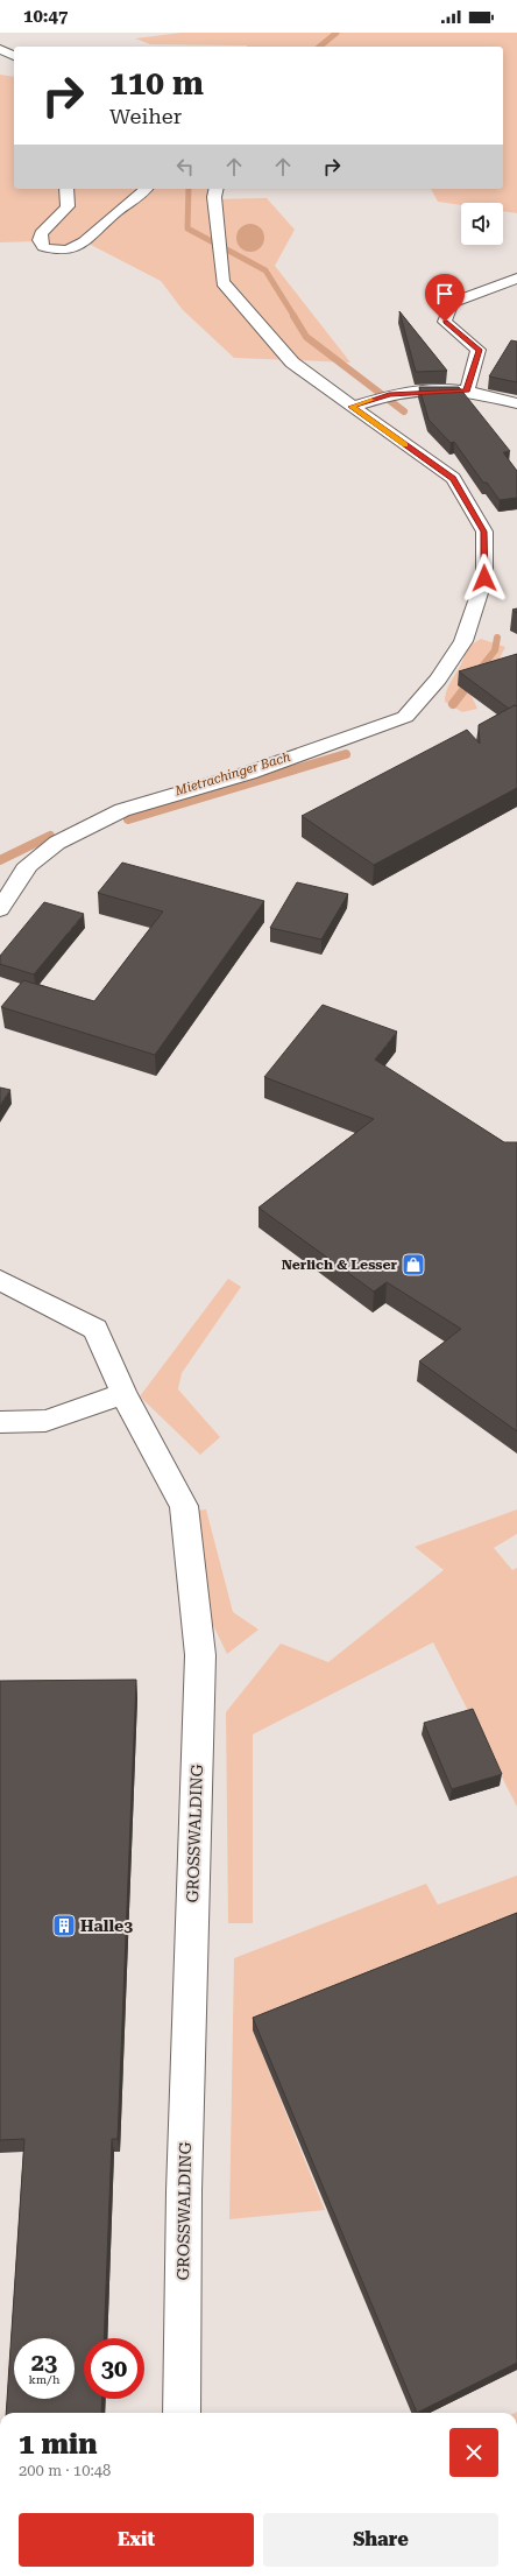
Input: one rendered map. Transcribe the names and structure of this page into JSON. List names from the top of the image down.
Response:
{
  "streets": {
    "street": ["GROSSWALDING"]
  },
  "water": ["Mietrachinger Bach"],
  "places": {
    "shop": ["Nerlich & Lesser"],
    "building": ["Halle3"]
  },
  "page": {
    "status": "10:47",
    "turn": ["110 m", "Weiher"],
    "speed": "23 km/h",
    "limit": "30",
    "heading": ["1 min", "200 m · 10:48"],
    "buttons": ["Exit", "Share"]
  }
}
